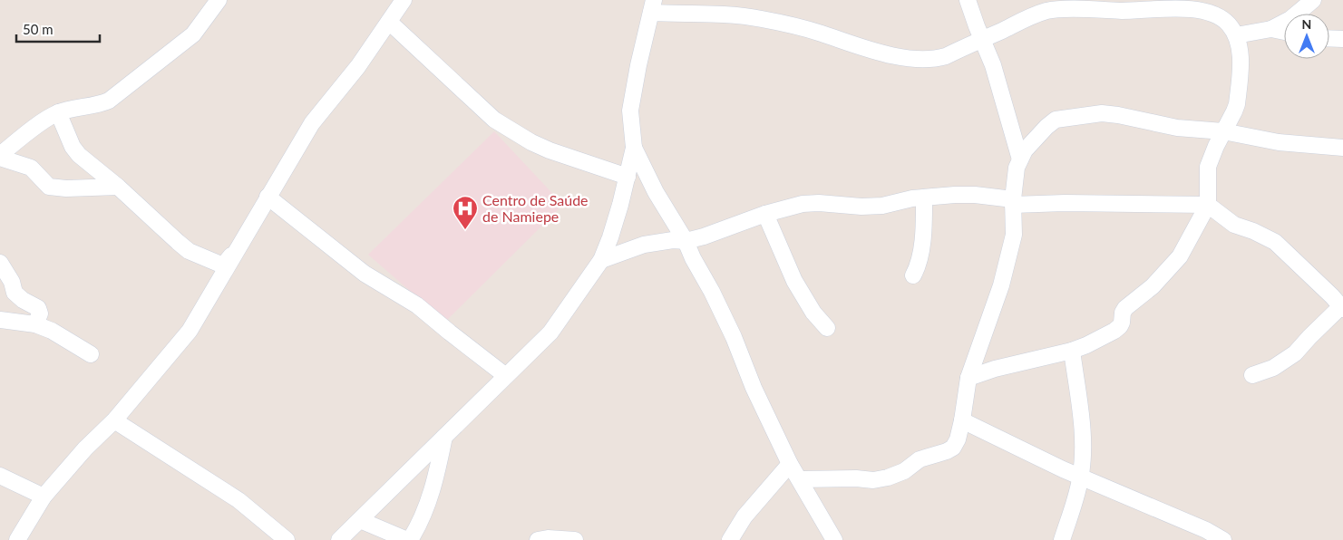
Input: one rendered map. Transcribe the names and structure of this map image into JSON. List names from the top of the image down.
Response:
{
  "places": {
    "hospital": ["Centro de Saúde de Namiepe"]
  },
  "scale_bar": "50 m",
  "north": "top"
}
